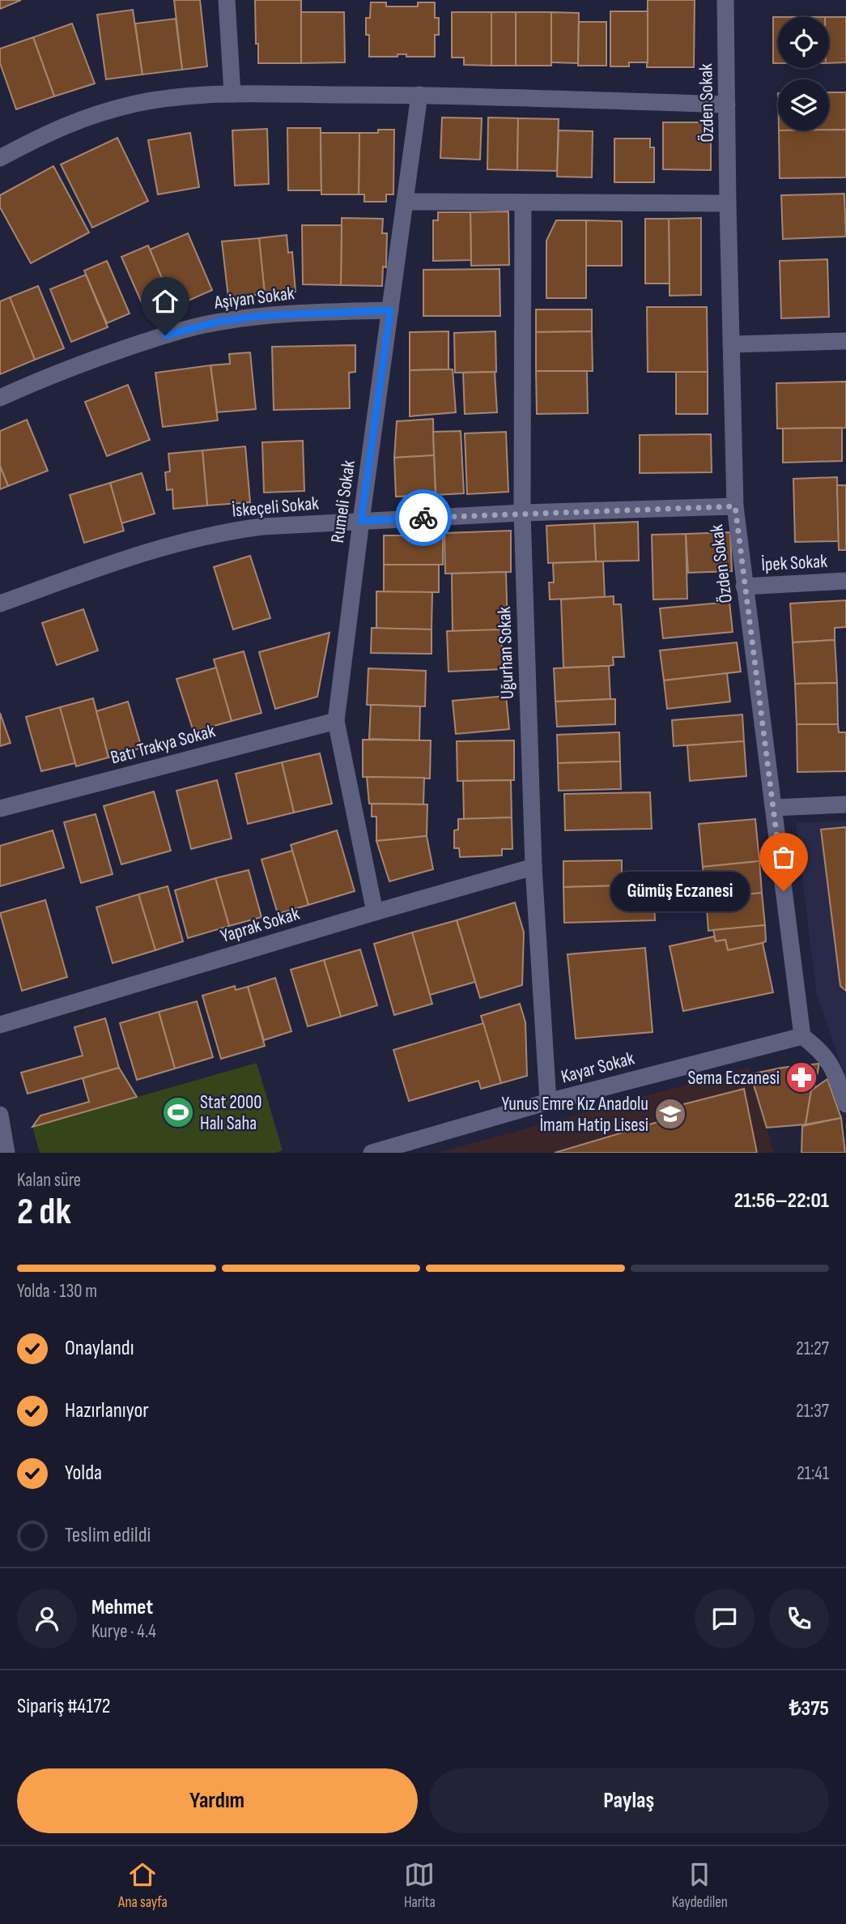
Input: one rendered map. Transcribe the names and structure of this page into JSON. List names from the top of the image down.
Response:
{
  "streets": {
    "street": [
      "Özden Sokak",
      "Aşiyan Sokak",
      "Rumeli Sokak",
      "İskeçeli Sokak",
      "İpek Sokak",
      "Uğurhan Sokak",
      "Batı Trakya Sokak",
      "Yaprak Sokak",
      "Kayar Sokak"
    ]
  },
  "crossings": [
    ["Özden Sokak", "İskeçeli Sokak"],
    ["Özden Sokak", "İpek Sokak"],
    ["Özden Sokak", "Kayar Sokak"],
    ["Aşiyan Sokak", "Rumeli Sokak"],
    ["Rumeli Sokak", "İskeçeli Sokak"],
    ["Rumeli Sokak", "Batı Trakya Sokak"],
    ["Rumeli Sokak", "Yaprak Sokak"],
    ["İskeçeli Sokak", "Uğurhan Sokak"],
    ["Uğurhan Sokak", "Yaprak Sokak"],
    ["Uğurhan Sokak", "Kayar Sokak"]
  ],
  "places": {
    "other": ["Gümüş Eczanesi"],
    "pharmacy": ["Sema Eczanesi"],
    "sports": ["Stat 2000 Halı Saha"],
    "school or university": ["Yunus Emre Kız Anadolu İmam Hatip Lisesi"]
  },
  "page": {
    "bubble": "Gümüş Eczanesi",
    "heading": ["2 dk", "Kalan süre", "21:56–22:01"],
    "panel": [
      "Mehmet",
      "Kurye · 4.4",
      "Sipariş #4172",
      "₺375"
    ],
    "bar": "Yolda · 130 m",
    "list": [
      ["Onaylandı", "21:27"],
      ["Hazırlanıyor", "21:37"],
      ["Yolda", "21:41"],
      "Teslim edildi"
    ],
    "buttons": ["Yardım", "Paylaş"],
    "tabs": ["Ana sayfa", "Harita", "Kaydedilen"]
  }
}
